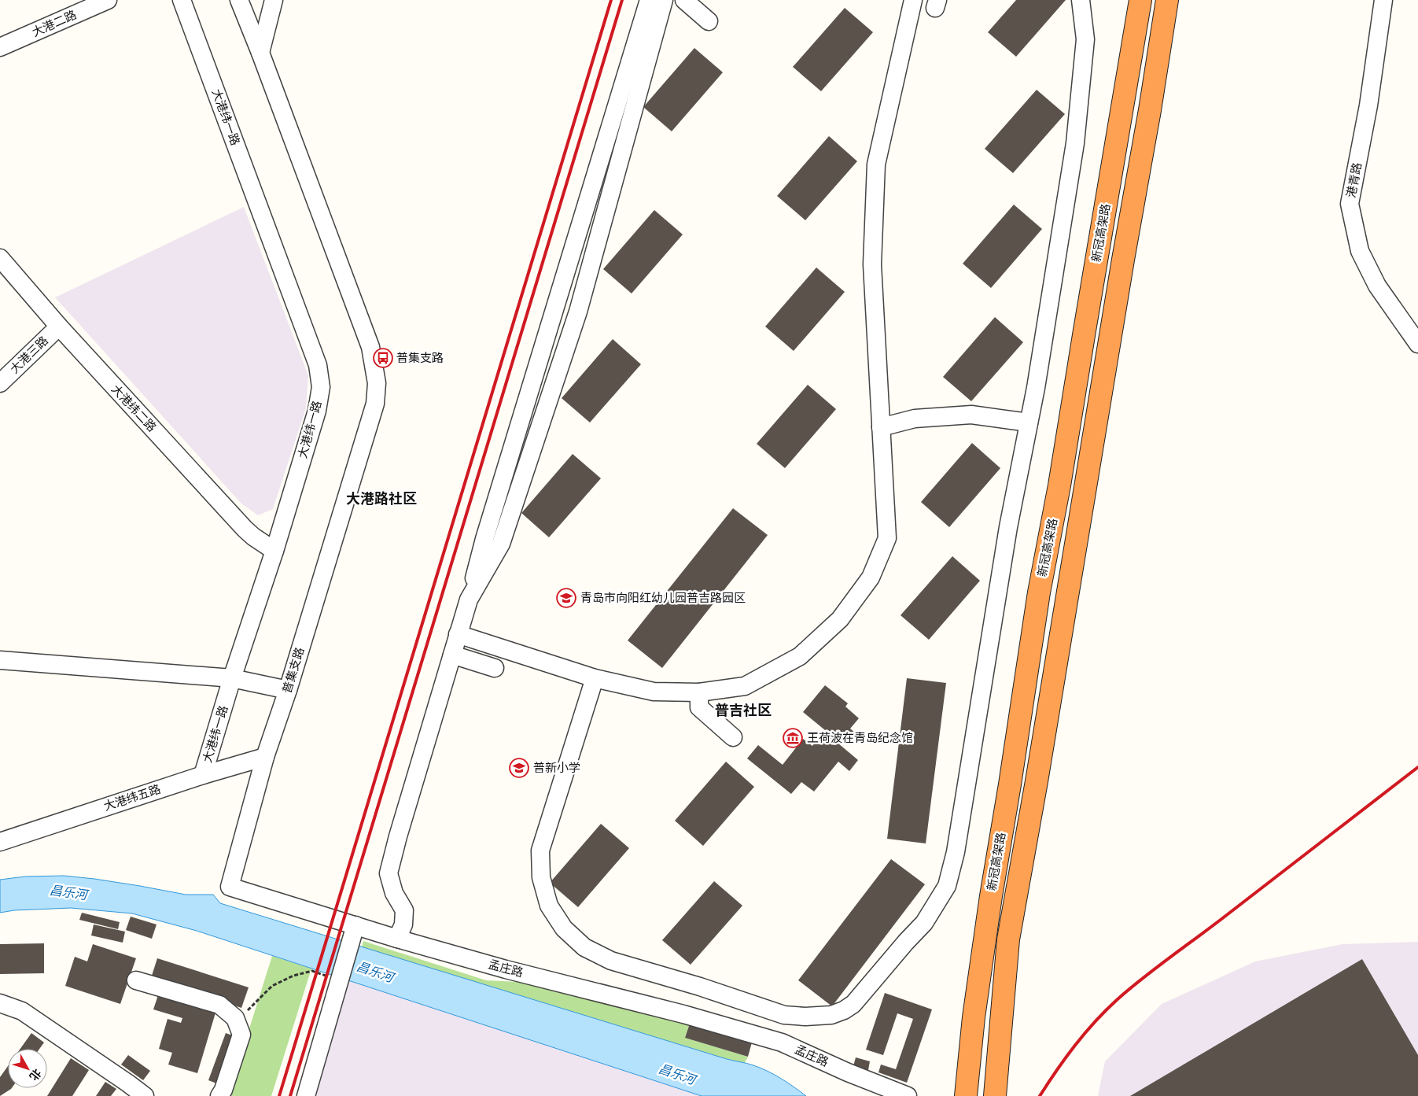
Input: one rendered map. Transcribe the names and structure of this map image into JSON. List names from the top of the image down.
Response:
{
  "streets": {
    "highway": ["新冠高架路"],
    "street": [
      "大港二路",
      "大港纬一路",
      "港青路",
      "大港三路",
      "大港纬二路",
      "普集支路",
      "大港纬五路",
      "孟庄路"
    ]
  },
  "crossings": [
    ["大港纬一路", "大港纬二路"],
    ["大港纬一路", "大港纬五路"],
    ["大港三路", "大港纬二路"],
    ["普集支路", "大港纬五路"],
    ["普集支路", "孟庄路"],
    ["大港纬五路", "孟庄路"]
  ],
  "districts": ["大港路社区", "普吉社区"],
  "water": ["昌乐河"],
  "places": {
    "bus stop": ["普集支路"],
    "school or university": ["青岛市向阳红幼儿园普吉路园区", "普新小学"],
    "museum": ["王荷波在青岛纪念馆"]
  },
  "north": "bottom right"
}
